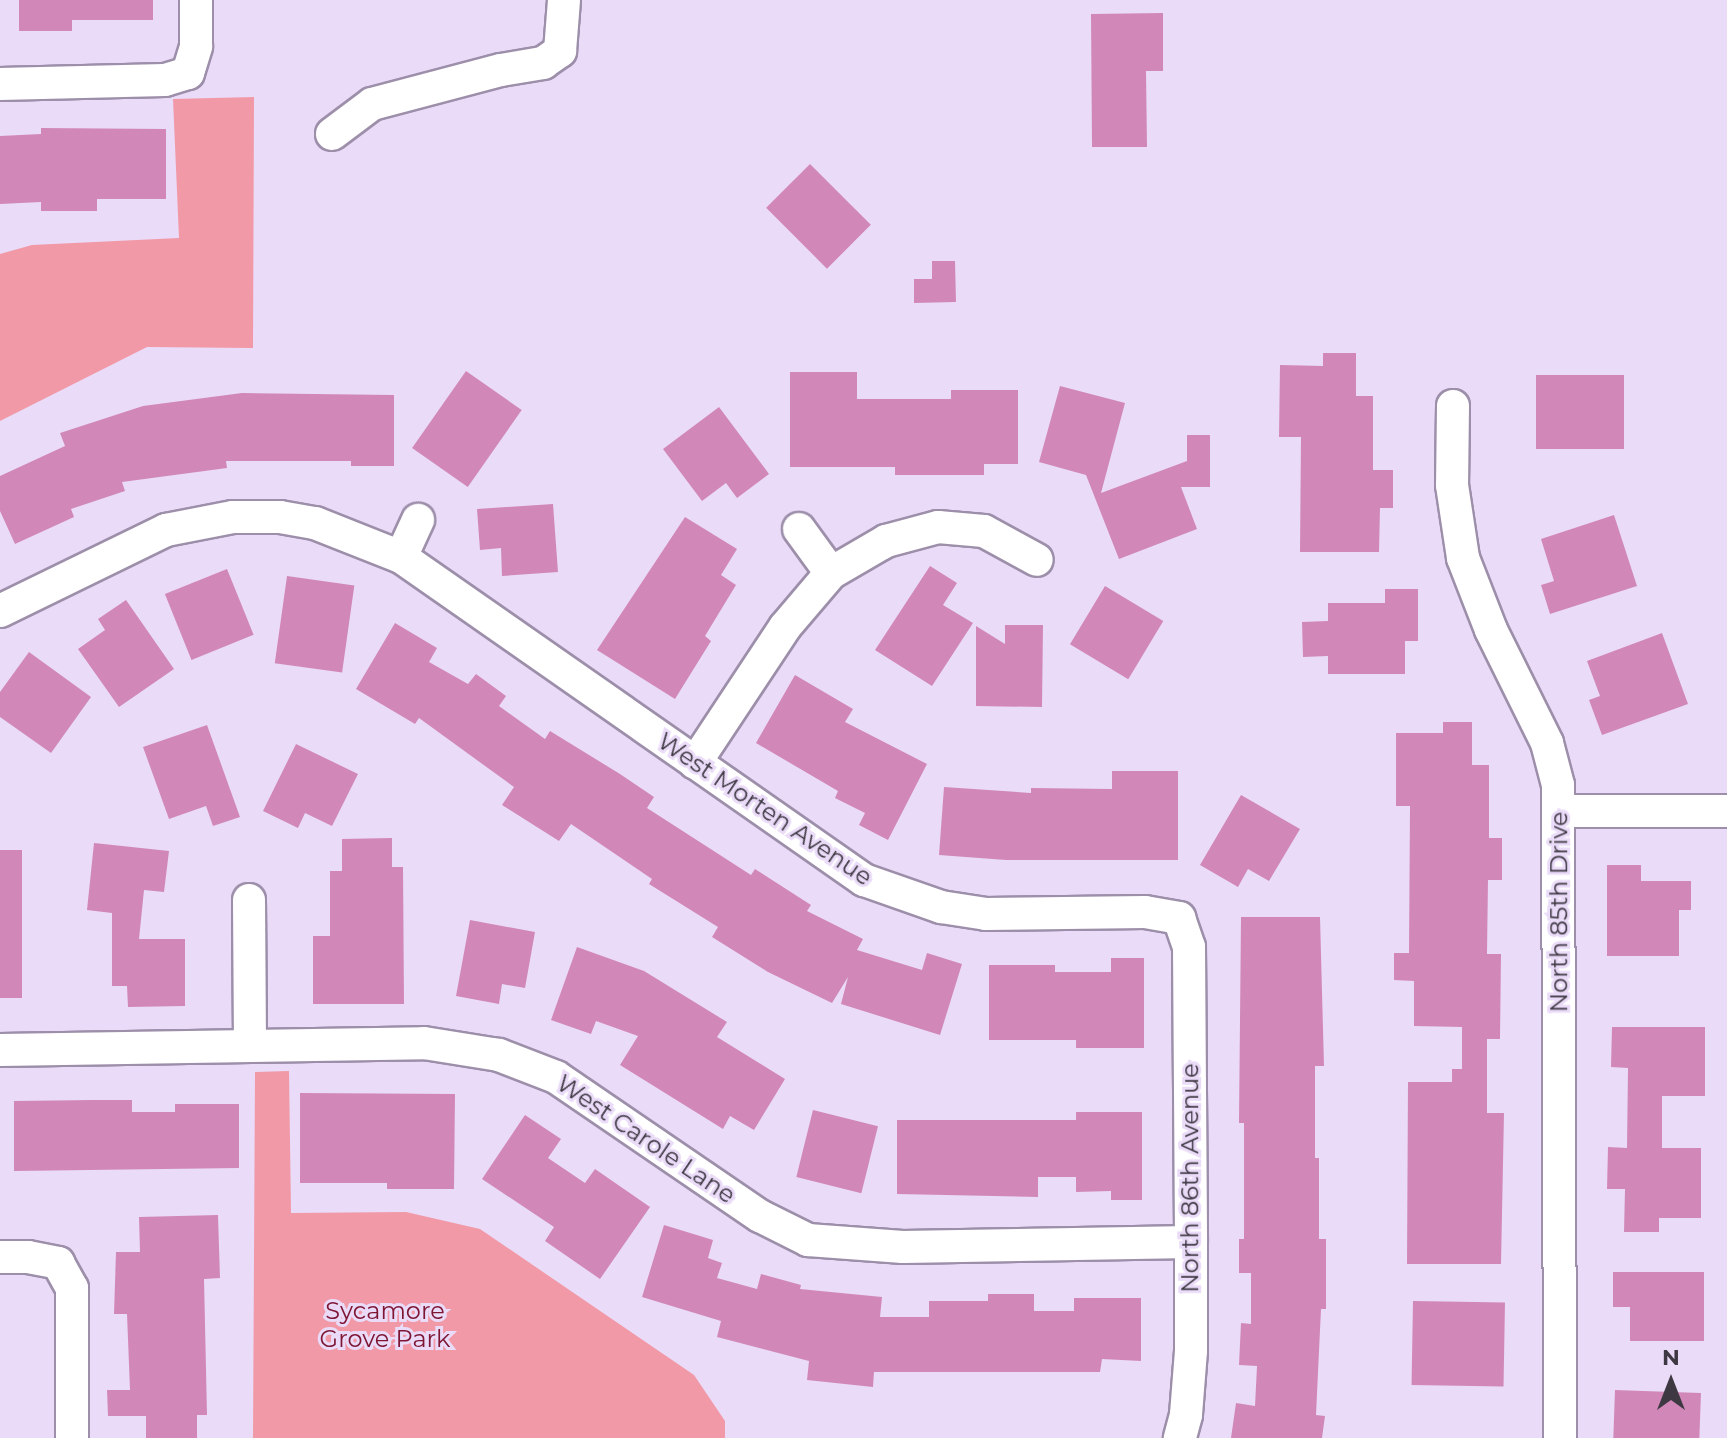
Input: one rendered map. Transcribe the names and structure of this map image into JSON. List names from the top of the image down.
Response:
{
  "streets": {
    "street": [
      "West Morten Avenue",
      "North 85th Drive",
      "West Carole Lane",
      "North 86th Avenue"
    ]
  },
  "crossings": [
    ["West Morten Avenue", "North 86th Avenue"],
    ["West Carole Lane", "North 86th Avenue"]
  ],
  "parks": ["Sycamore Grove Park"],
  "north": "top"
}
